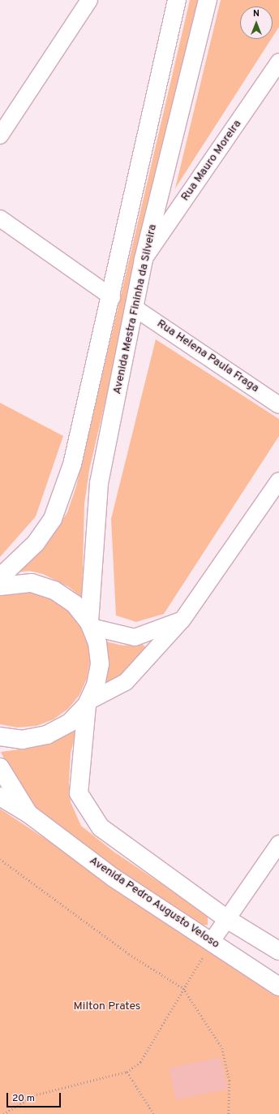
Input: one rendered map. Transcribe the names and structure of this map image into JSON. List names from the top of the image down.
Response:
{
  "streets": {
    "main road": ["Avenida Mestra Fininha da Silveira", "Avenida Pedro Augusto Veloso"],
    "street": ["Rua Mauro Moreira", "Rua Helena Paula Fraga"]
  },
  "crossings": [
    ["Rua Mauro Moreira", "Avenida Mestra Fininha da Silveira"],
    ["Avenida Mestra Fininha da Silveira", "Rua Helena Paula Fraga"]
  ],
  "parks": ["Milton Prates"],
  "scale_bar": "20 m",
  "north": "top"
}
